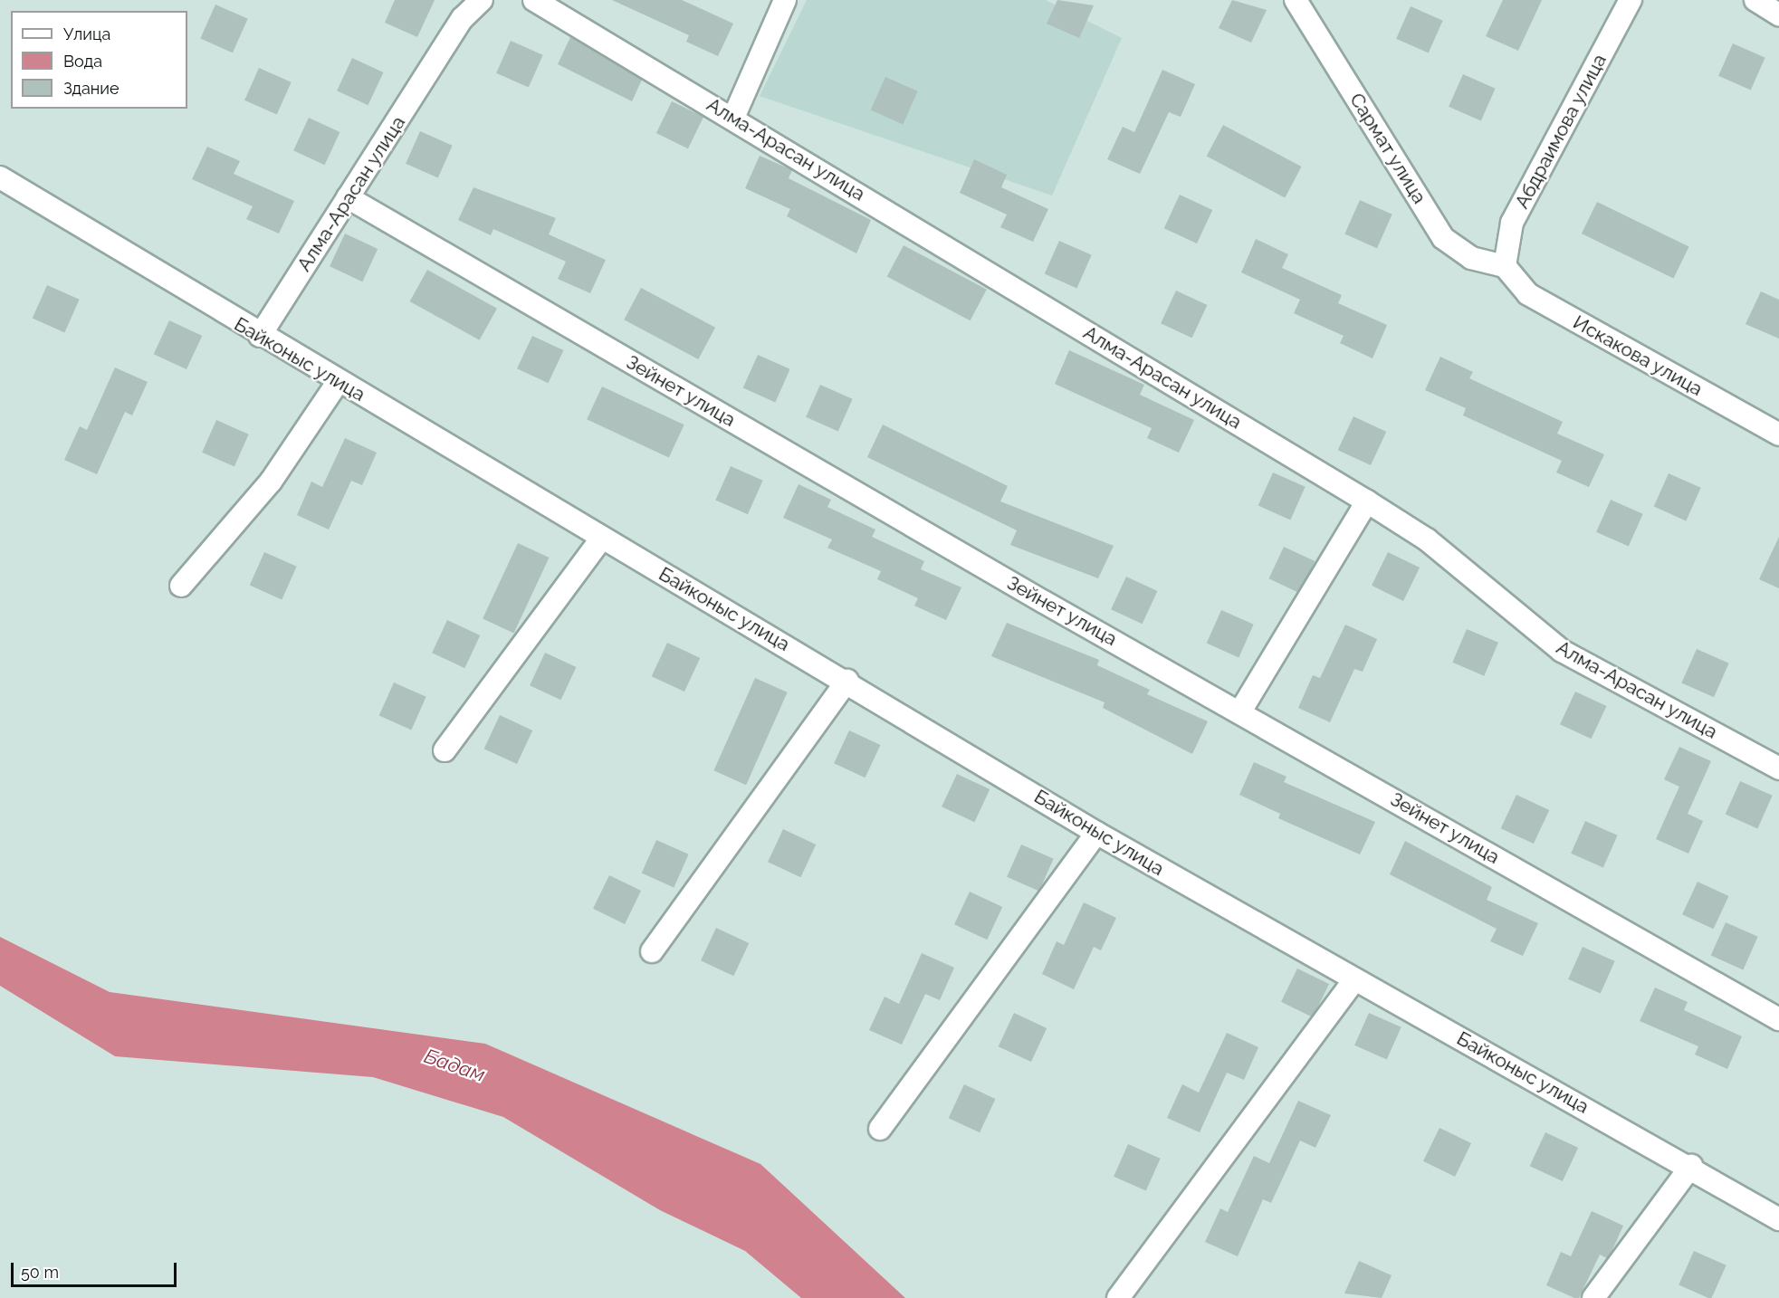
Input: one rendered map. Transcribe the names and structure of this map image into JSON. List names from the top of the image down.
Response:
{
  "streets": {
    "street": [
      "Абдраимова улица",
      "Сармат улица",
      "Алма-Арасан улица",
      "Искакова улица",
      "Байконыс улица",
      "Зейнет улица"
    ]
  },
  "crossings": [
    ["Абдраимова улица", "Сармат улица"],
    ["Абдраимова улица", "Искакова улица"],
    ["Сармат улица", "Искакова улица"],
    ["Алма-Арасан улица", "Байконыс улица"],
    ["Алма-Арасан улица", "Зейнет улица"]
  ],
  "water": ["Бадам"],
  "legend": ["Улица", "Вода", "Здание"],
  "scale_bar": "50 m"
}
